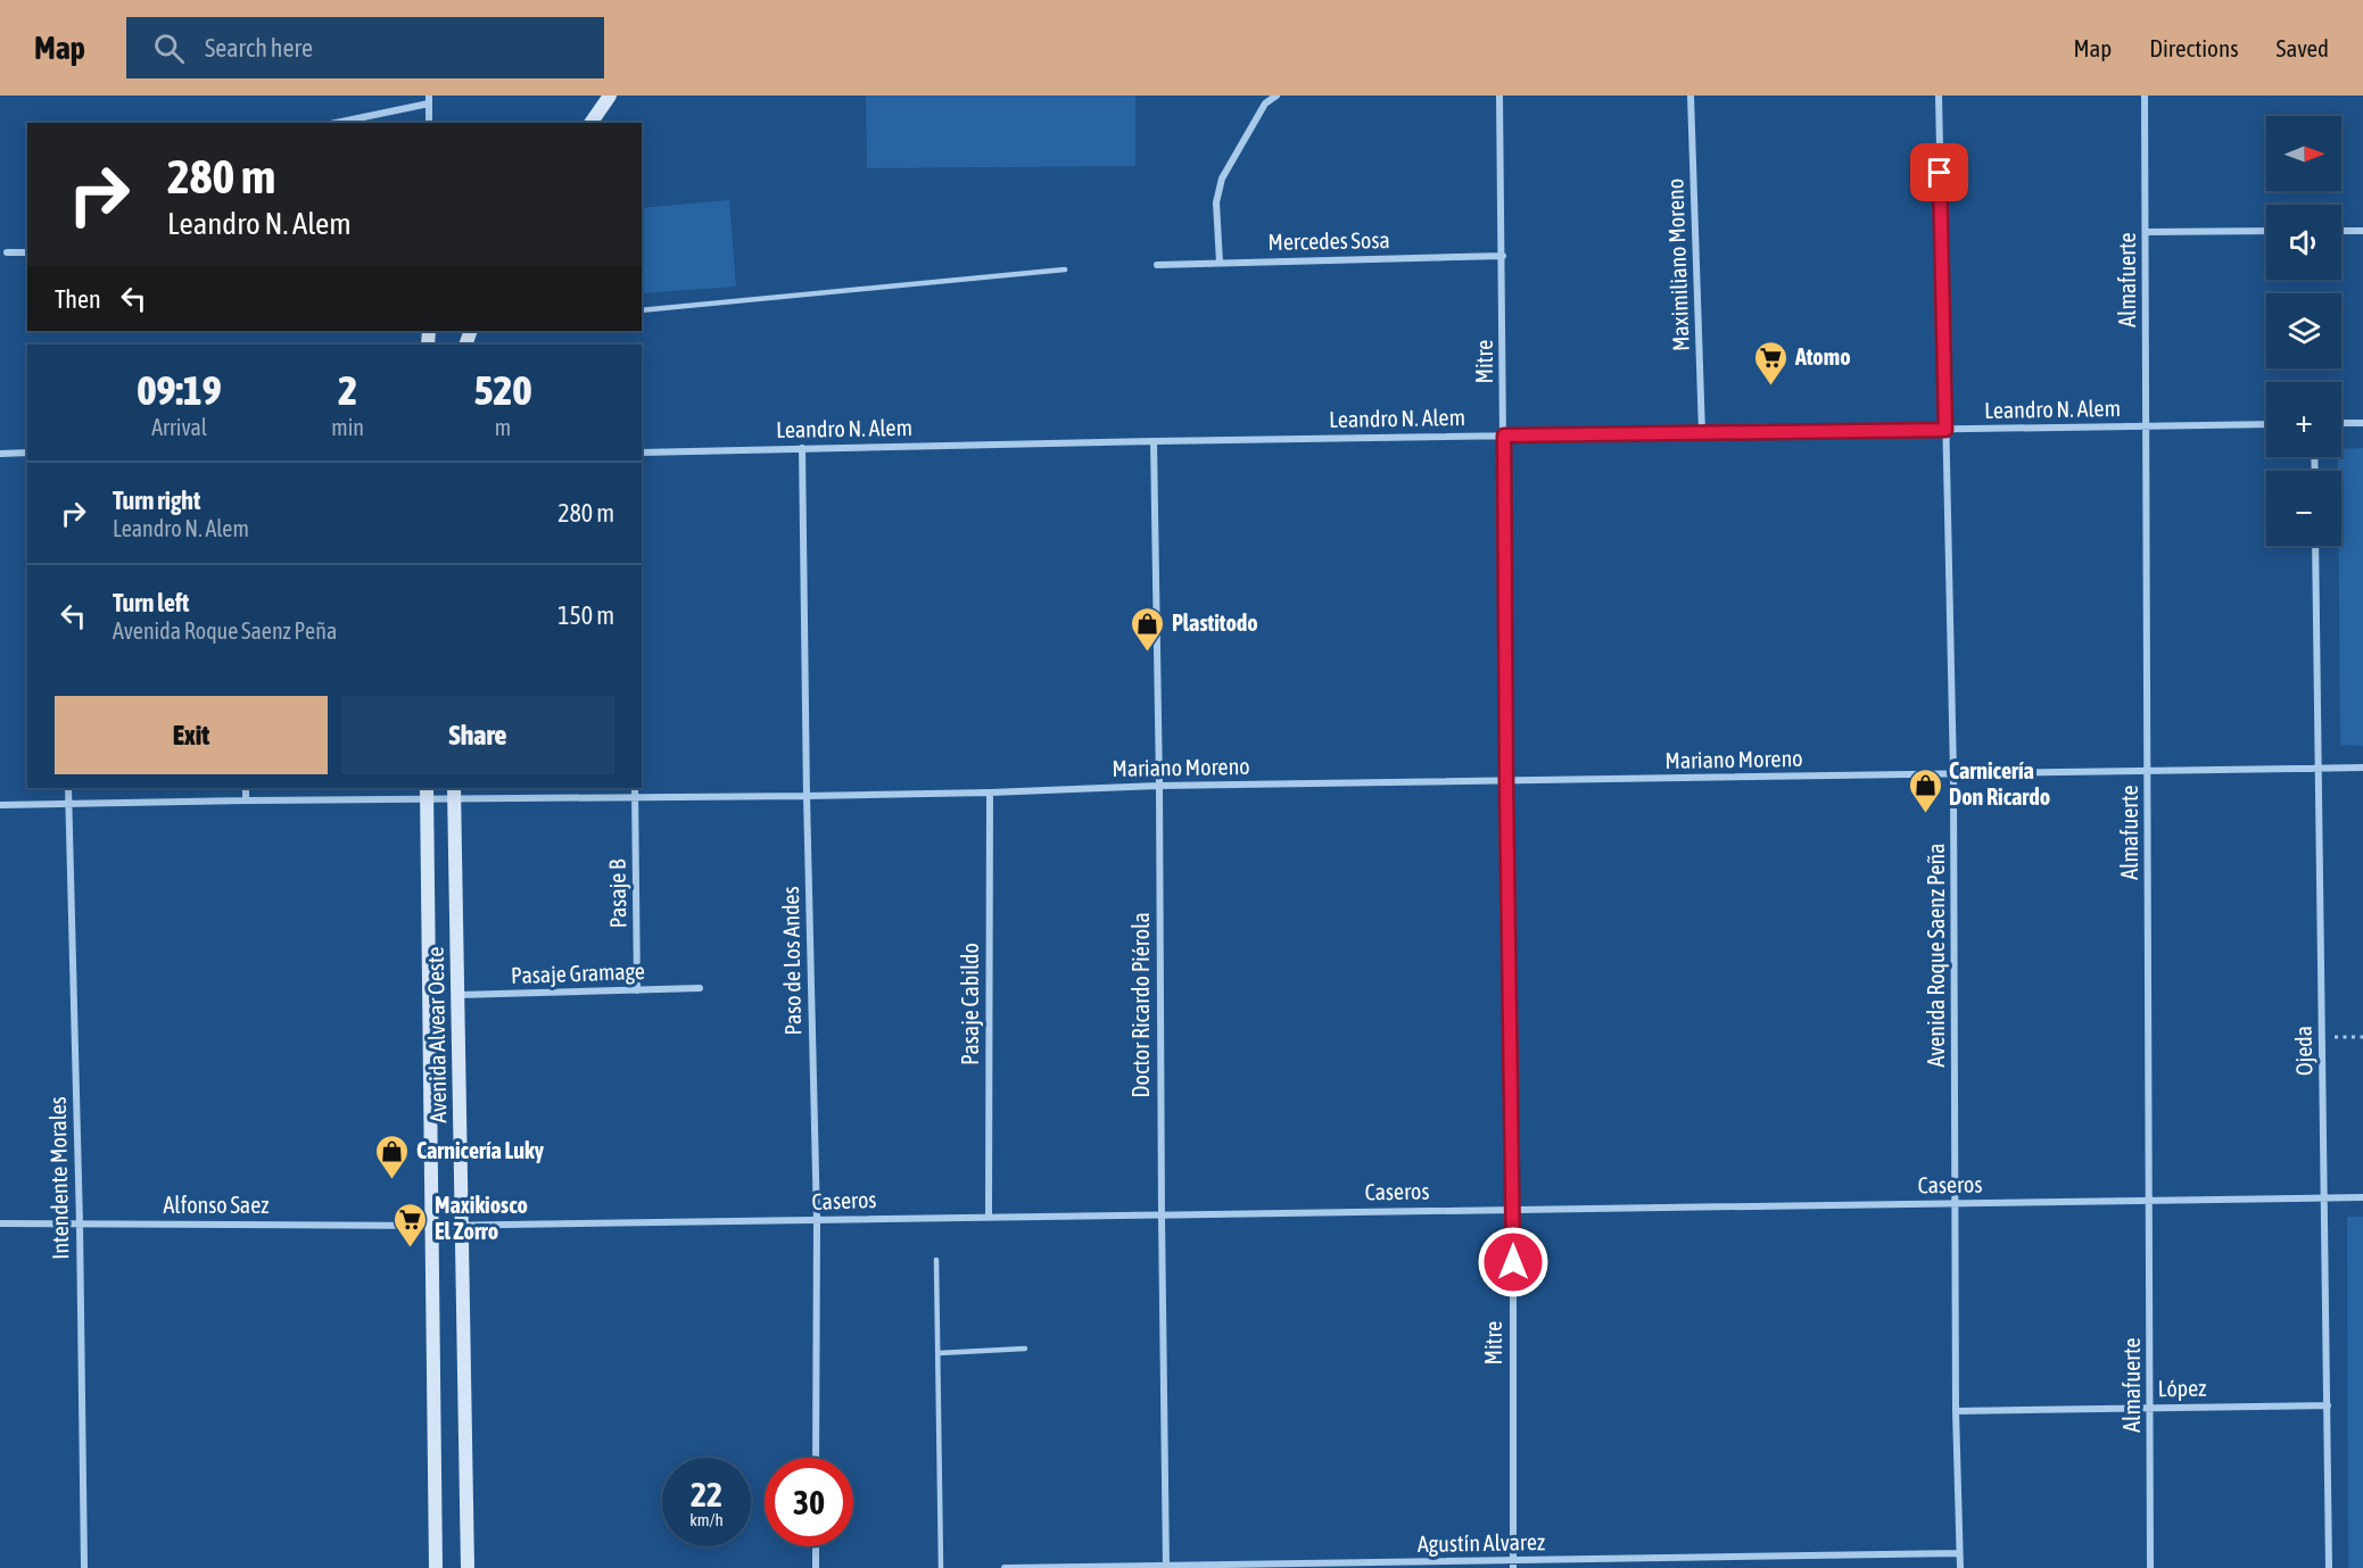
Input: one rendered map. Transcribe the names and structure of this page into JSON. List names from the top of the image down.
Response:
{
  "streets": {
    "main road": ["Avenida Alvear Oeste"],
    "street": [
      "Mercedes Sosa",
      "Maximiliano Moreno",
      "Almafuerte",
      "Mitre",
      "Leandro N. Alem",
      "Mariano Moreno",
      "Pasaje B",
      "Avenida Roque Saenz Peña",
      "Paso de Los Andes",
      "Pasaje Gramage",
      "Pasaje Cabildo",
      "Doctor Ricardo Piérola",
      "Ojeda",
      "Intendente Morales",
      "Caseros",
      "Alfonso Saez",
      "López",
      "Agustín Alvarez"
    ]
  },
  "crossings": [
    ["Mercedes Sosa", "Mitre"],
    ["Maximiliano Moreno", "Leandro N. Alem"],
    ["Almafuerte", "Leandro N. Alem"],
    ["Almafuerte", "Mariano Moreno"],
    ["Almafuerte", "Caseros"],
    ["Almafuerte", "López"],
    ["Mitre", "Leandro N. Alem"],
    ["Mitre", "Mariano Moreno"],
    ["Mitre", "Caseros"],
    ["Mitre", "Agustín Alvarez"],
    ["Leandro N. Alem", "Avenida Roque Saenz Peña"],
    ["Leandro N. Alem", "Paso de Los Andes"],
    ["Leandro N. Alem", "Doctor Ricardo Piérola"],
    ["Mariano Moreno", "Pasaje B"],
    ["Mariano Moreno", "Avenida Roque Saenz Peña"],
    ["Mariano Moreno", "Paso de Los Andes"],
    ["Mariano Moreno", "Pasaje Cabildo"],
    ["Mariano Moreno", "Doctor Ricardo Piérola"],
    ["Mariano Moreno", "Avenida Alvear Oeste"],
    ["Mariano Moreno", "Ojeda"],
    ["Mariano Moreno", "Intendente Morales"],
    ["Pasaje B", "Pasaje Gramage"],
    ["Avenida Roque Saenz Peña", "Caseros"],
    ["Avenida Roque Saenz Peña", "López"],
    ["Avenida Roque Saenz Peña", "Agustín Alvarez"],
    ["Paso de Los Andes", "Caseros"],
    ["Pasaje Gramage", "Avenida Alvear Oeste"],
    ["Pasaje Cabildo", "Caseros"],
    ["Doctor Ricardo Piérola", "Caseros"],
    ["Doctor Ricardo Piérola", "Agustín Alvarez"],
    ["Avenida Alvear Oeste", "Caseros"],
    ["Avenida Alvear Oeste", "Alfonso Saez"],
    ["Ojeda", "Caseros"],
    ["Ojeda", "López"],
    ["Intendente Morales", "Alfonso Saez"],
    ["Caseros", "Alfonso Saez"]
  ],
  "places": {
    "supermarket": ["Atomo", "Maxikiosco El Zorro"],
    "shop": ["Plastitodo", "Carnicería Don Ricardo", "Carnicería Luky"]
  },
  "north": "right",
  "page": {
    "header": "Map",
    "search": "Search here",
    "nav": ["Map", "Directions", "Saved"],
    "map_buttons": ["+", "−"],
    "turn": ["280 m", "Leandro N. Alem"],
    "then": "Then",
    "eta": [
      "09:19",
      "Arrival",
      "2",
      "min",
      "520",
      "m"
    ],
    "list": [
      {
        "name": "Turn right",
        "note": "Leandro N. Alem",
        "value": "280 m"
      },
      {
        "name": "Turn left",
        "note": "Avenida Roque Saenz Peña",
        "value": "150 m"
      }
    ],
    "buttons": ["Exit", "Share"],
    "speed": "22 km/h",
    "limit": "30"
  }
}
